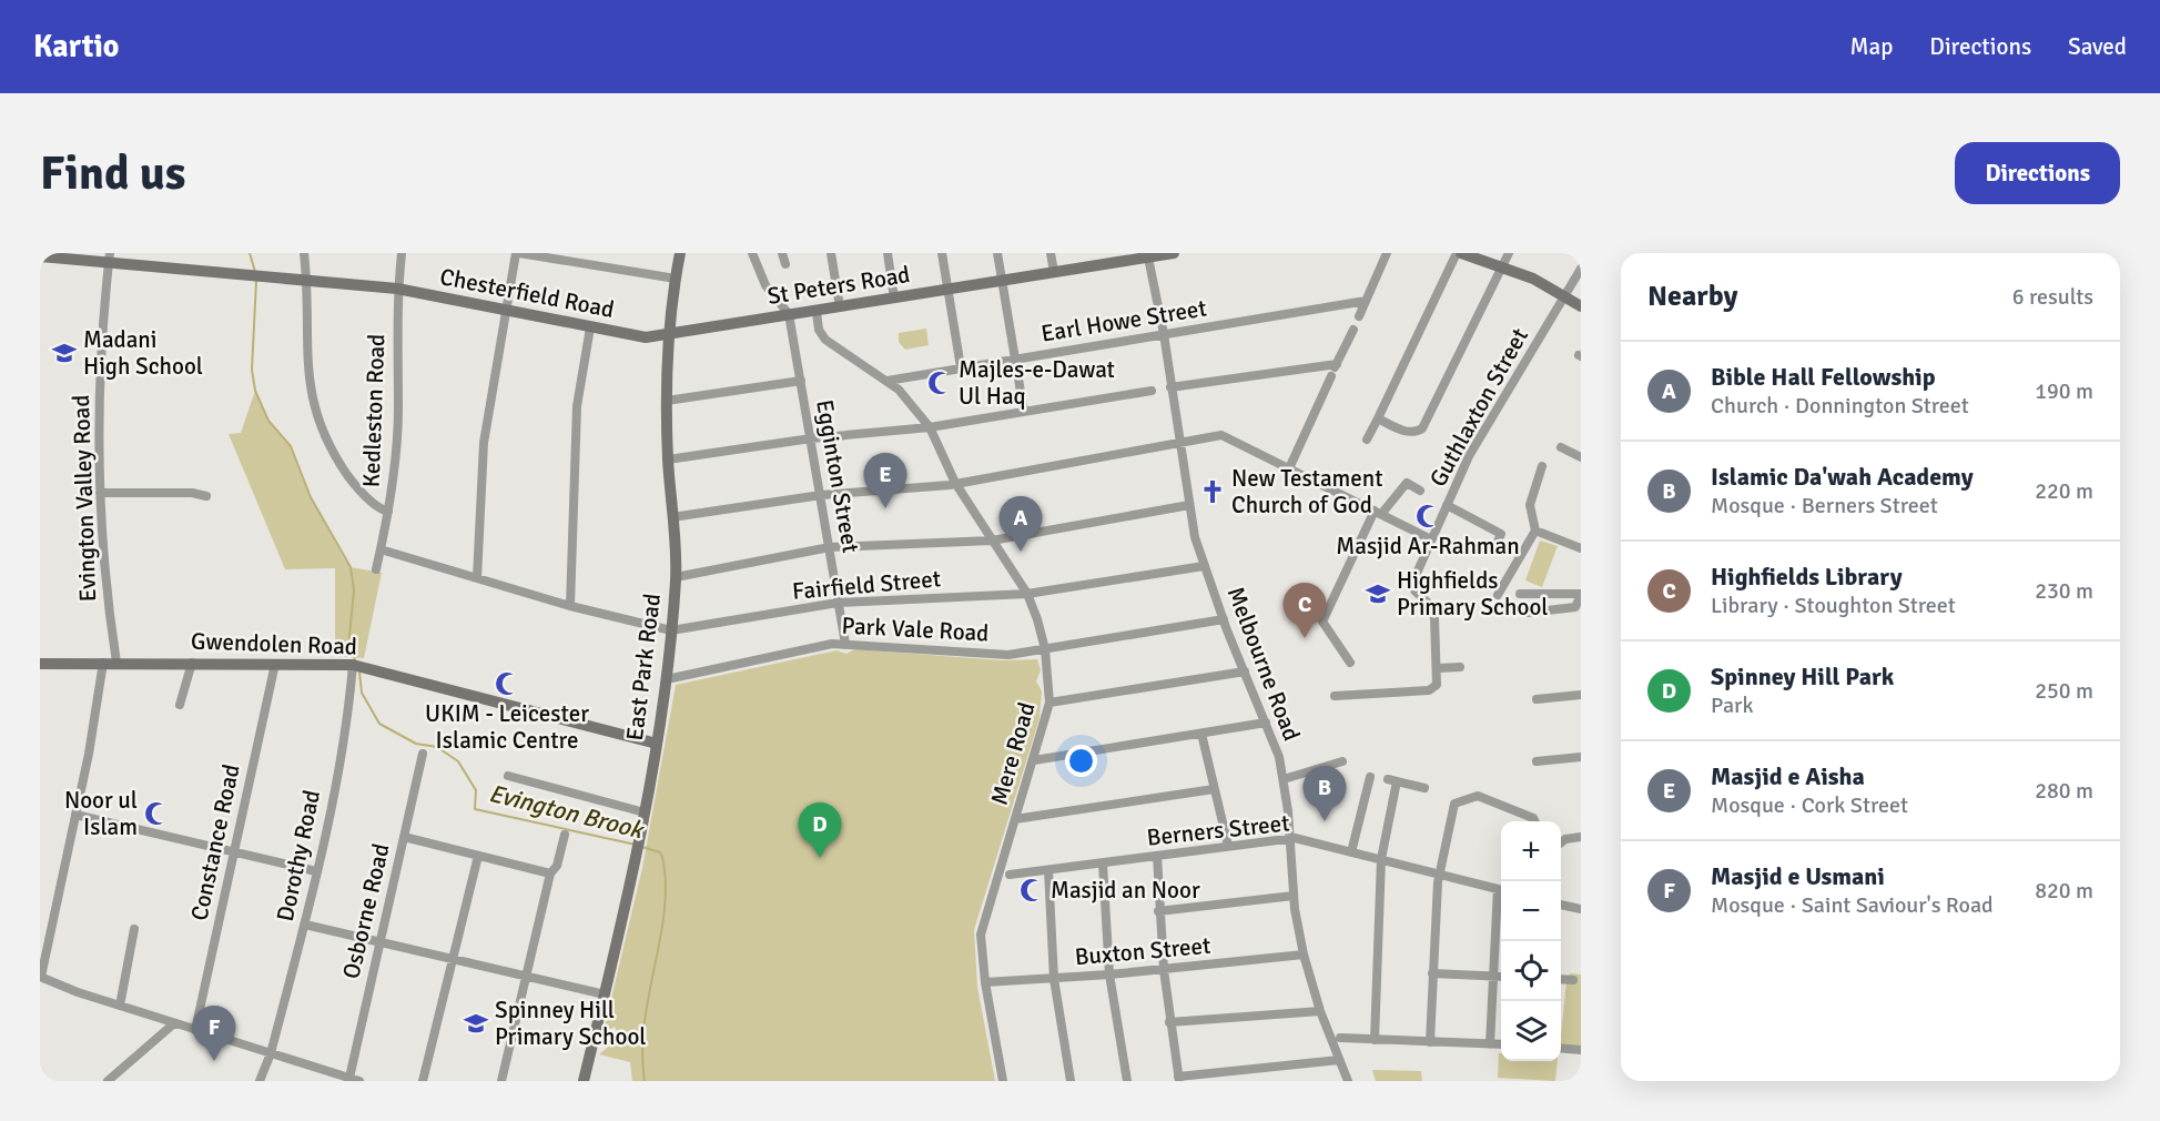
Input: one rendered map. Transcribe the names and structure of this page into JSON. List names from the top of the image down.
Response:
{
  "streets": {
    "street": [
      "St Peters Road",
      "Chesterfield Road",
      "Earl Howe Street",
      "Guthlaxton Street",
      "Kedleston Road",
      "Egginton Street",
      "Evington Valley Road",
      "Fairfield Street",
      "Park Vale Road",
      "Gwendolen Road",
      "Melbourne Road",
      "East Park Road",
      "Mere Road",
      "Berners Street",
      "Constance Road",
      "Dorothy Road",
      "Osborne Road",
      "Buxton Street"
    ]
  },
  "crossings": [
    ["St Peters Road", "Chesterfield Road"],
    ["St Peters Road", "Egginton Street"],
    ["St Peters Road", "Melbourne Road"],
    ["St Peters Road", "East Park Road"],
    ["St Peters Road", "Mere Road"],
    ["Chesterfield Road", "Kedleston Road"],
    ["Chesterfield Road", "Evington Valley Road"],
    ["Chesterfield Road", "East Park Road"],
    ["Earl Howe Street", "Melbourne Road"],
    ["Earl Howe Street", "Mere Road"],
    ["Egginton Street", "Fairfield Street"],
    ["Egginton Street", "Park Vale Road"],
    ["Evington Valley Road", "Gwendolen Road"],
    ["Fairfield Street", "Melbourne Road"],
    ["Fairfield Street", "East Park Road"],
    ["Fairfield Street", "Mere Road"],
    ["Park Vale Road", "Melbourne Road"],
    ["Park Vale Road", "East Park Road"],
    ["Park Vale Road", "Mere Road"],
    ["Gwendolen Road", "East Park Road"],
    ["Gwendolen Road", "Constance Road"],
    ["Gwendolen Road", "Dorothy Road"],
    ["Melbourne Road", "Berners Street"],
    ["Melbourne Road", "Buxton Street"],
    ["Mere Road", "Buxton Street"]
  ],
  "water": ["Evington Brook"],
  "places": {
    "school or university": ["Madani High School", "Highfields Primary School", "Spinney Hill Primary School"],
    "mosque": [
      "Majles-e-Dawat Ul Haq",
      "Masjid Ar-Rahman",
      "UKIM - Leicester Islamic Centre",
      "Noor ul Islam",
      "Masjid an Noor"
    ],
    "church": ["New Testament Church of God"]
  },
  "page": {
    "header": "Kartio",
    "nav": ["Map", "Directions", "Saved"],
    "buttons": "Directions",
    "title": "Find us",
    "heading": ["Nearby", "6 results"],
    "list": [
      {
        "mark": "A",
        "name": "Bible Hall Fellowship",
        "note": "Church · Donnington Street",
        "value": "190 m"
      },
      {
        "mark": "B",
        "name": "Islamic Da'wah Academy",
        "note": "Mosque · Berners Street",
        "value": "220 m"
      },
      {
        "mark": "C",
        "name": "Highfields Library",
        "note": "Library · Stoughton Street",
        "value": "230 m"
      },
      {
        "mark": "D",
        "name": "Spinney Hill Park",
        "note": "Park",
        "value": "250 m"
      },
      {
        "mark": "E",
        "name": "Masjid e Aisha",
        "note": "Mosque · Cork Street",
        "value": "280 m"
      },
      {
        "mark": "F",
        "name": "Masjid e Usmani",
        "note": "Mosque · Saint Saviour's Road",
        "value": "820 m"
      }
    ],
    "pins": [
      "E",
      "A",
      "C",
      "B",
      "D",
      "F"
    ],
    "map_buttons": ["+", "−"]
  }
}
